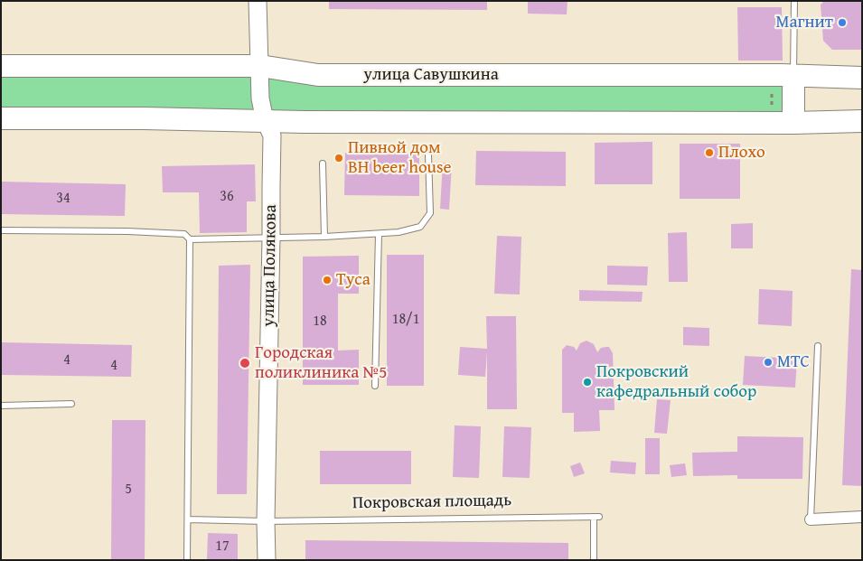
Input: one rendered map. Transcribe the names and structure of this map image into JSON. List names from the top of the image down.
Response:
{
  "streets": {
    "highway": ["улица Савушкина"],
    "street": ["улица Полякова"],
    "lane": ["Покровская площадь"]
  },
  "crossings": [
    ["улица Савушкина", "улица Полякова"],
    ["улица Полякова", "Покровская площадь"]
  ],
  "places": [
    "Магнит",
    "Плохо",
    "Пивной дом BH beer house",
    "Туса",
    "МТС",
    "Городская поликлиника №5",
    "Покровский кафедральный собор"
  ],
  "house_numbers": [
    "36",
    "34",
    "18/1",
    "18",
    "4",
    "4",
    "5",
    "17"
  ]
}
